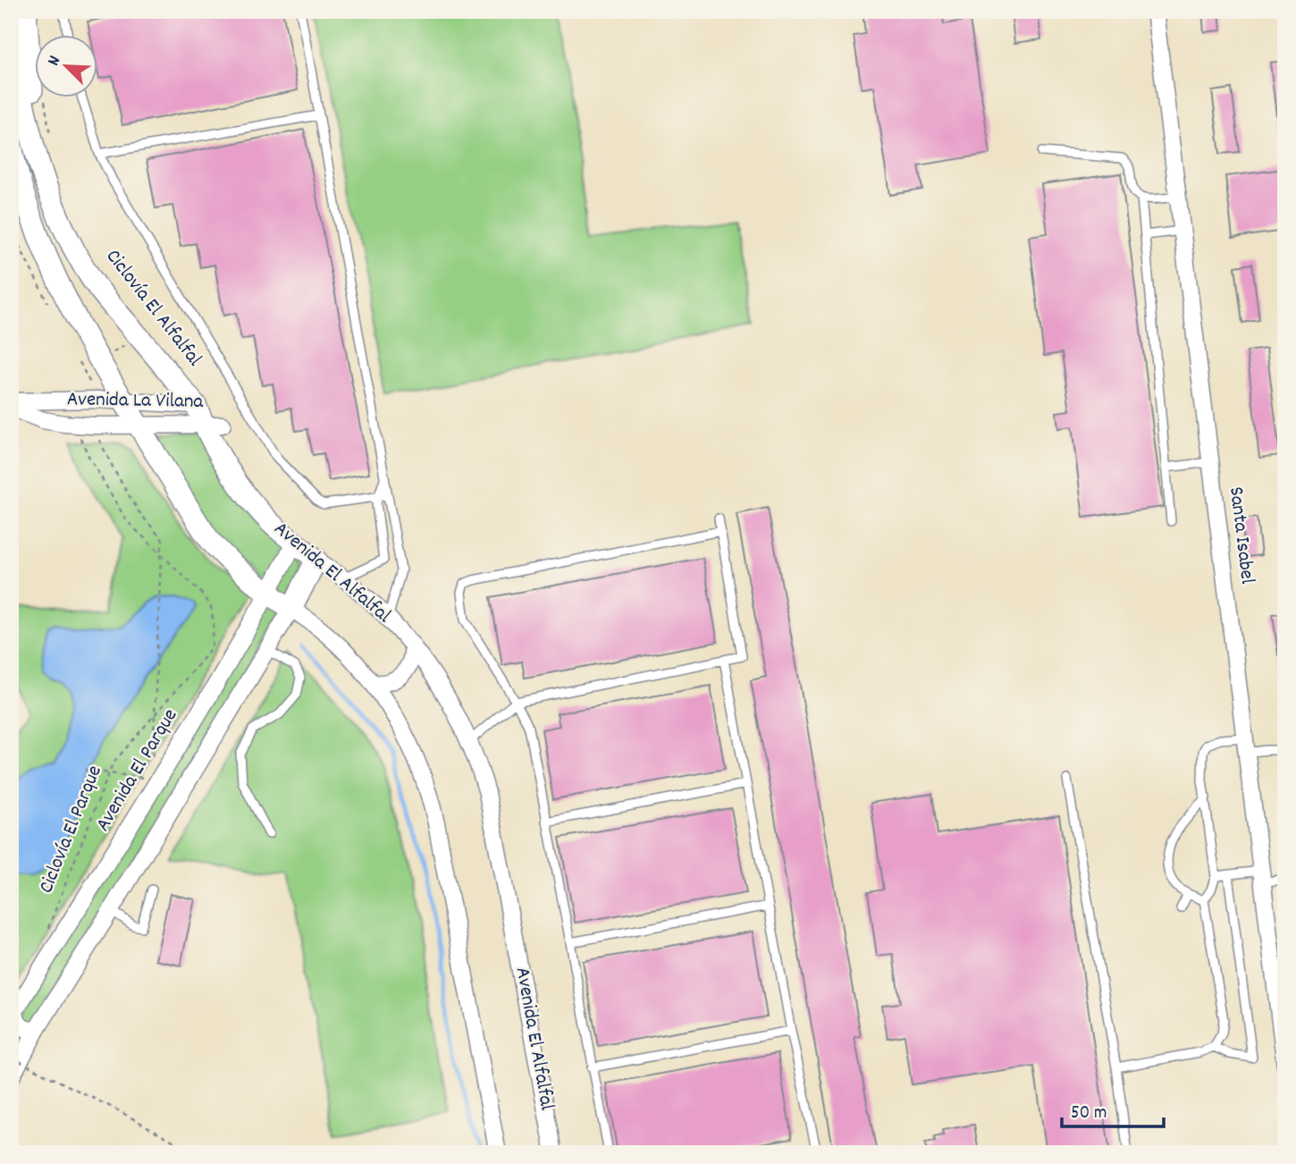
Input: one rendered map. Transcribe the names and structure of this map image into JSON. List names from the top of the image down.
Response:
{
  "streets": {
    "street": [
      "Avenida La Vilana",
      "Santa Isabel",
      "Avenida El Alfalfal",
      "Avenida El Parque"
    ],
    "path": ["Ciclovía El Parque"]
  },
  "crossings": [
    ["Avenida La Vilana", "Avenida El Alfalfal"],
    ["Avenida La Vilana", "Ciclovía El Parque"],
    ["Avenida El Alfalfal", "Avenida El Parque"]
  ],
  "scale_bar": "50 m",
  "north": "top left"
}
